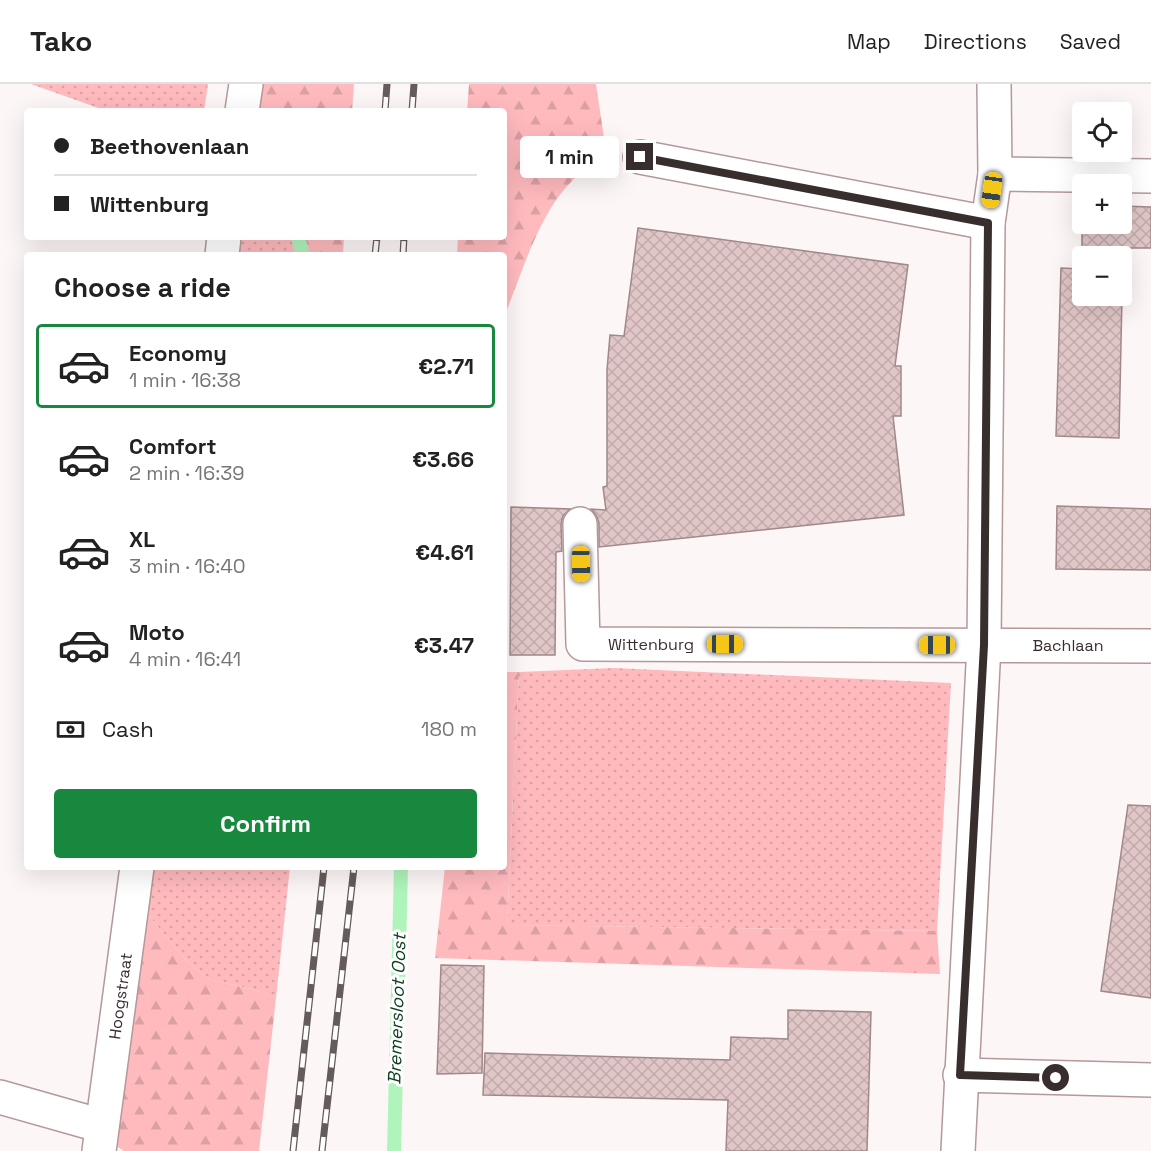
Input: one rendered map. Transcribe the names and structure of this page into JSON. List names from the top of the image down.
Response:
{
  "streets": {
    "street": ["Wittenburg", "Bachlaan", "Hoogstraat"]
  },
  "crossings": [
    ["Wittenburg", "Bachlaan"]
  ],
  "water": ["Bremersloot Oost"],
  "page": {
    "header": "Tako",
    "nav": ["Map", "Directions", "Saved"],
    "map_buttons": ["+", "−"],
    "banner": ["Beethovenlaan", "Wittenburg"],
    "bubble": "1 min",
    "heading": "Choose a ride",
    "list": [
      {
        "name": "Economy",
        "note": "1 min · 16:38",
        "value": "€2.71"
      },
      {
        "name": "Comfort",
        "note": "2 min · 16:39",
        "value": "€3.66"
      },
      {
        "name": "XL",
        "note": "3 min · 16:40",
        "value": "€4.61"
      },
      {
        "name": "Moto",
        "note": "4 min · 16:41",
        "value": "€3.47"
      }
    ],
    "pay": ["Cash", "180 m"],
    "buttons": "Confirm"
  }
}
